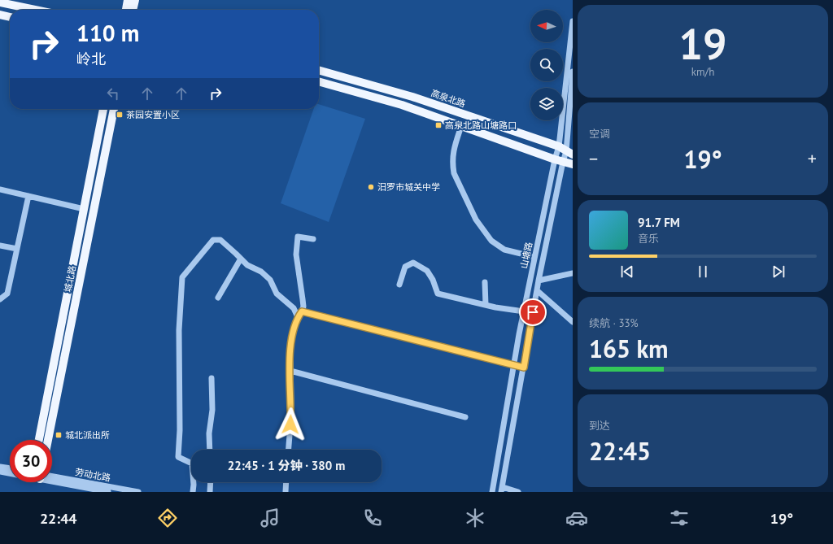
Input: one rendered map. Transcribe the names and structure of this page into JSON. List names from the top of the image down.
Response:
{
  "streets": {
    "main road": ["高泉北路", "城北路"],
    "street": ["山塘路", "劳动北路"]
  },
  "crossings": [
    ["高泉北路", "山塘路"]
  ],
  "places": {
    "transit": ["茶园安置小区", "高泉北路山塘路口", "城北派出所"],
    "other": ["汨罗市城关中学"]
  },
  "north": "left",
  "page": {
    "tile": [
      ["19", "km/h"],
      "空调",
      ["续航 · 33%", "165 km"],
      ["到达", "22:45"]
    ],
    "turn": ["110 m", "岭北"],
    "heat": ["−", "19°", "+"],
    "song": ["91.7 FM", "音乐"],
    "limit": "30",
    "trip": "22:45 · 1 分钟 · 380 m",
    "tabs": ["22:44", "19°"]
  }
}
